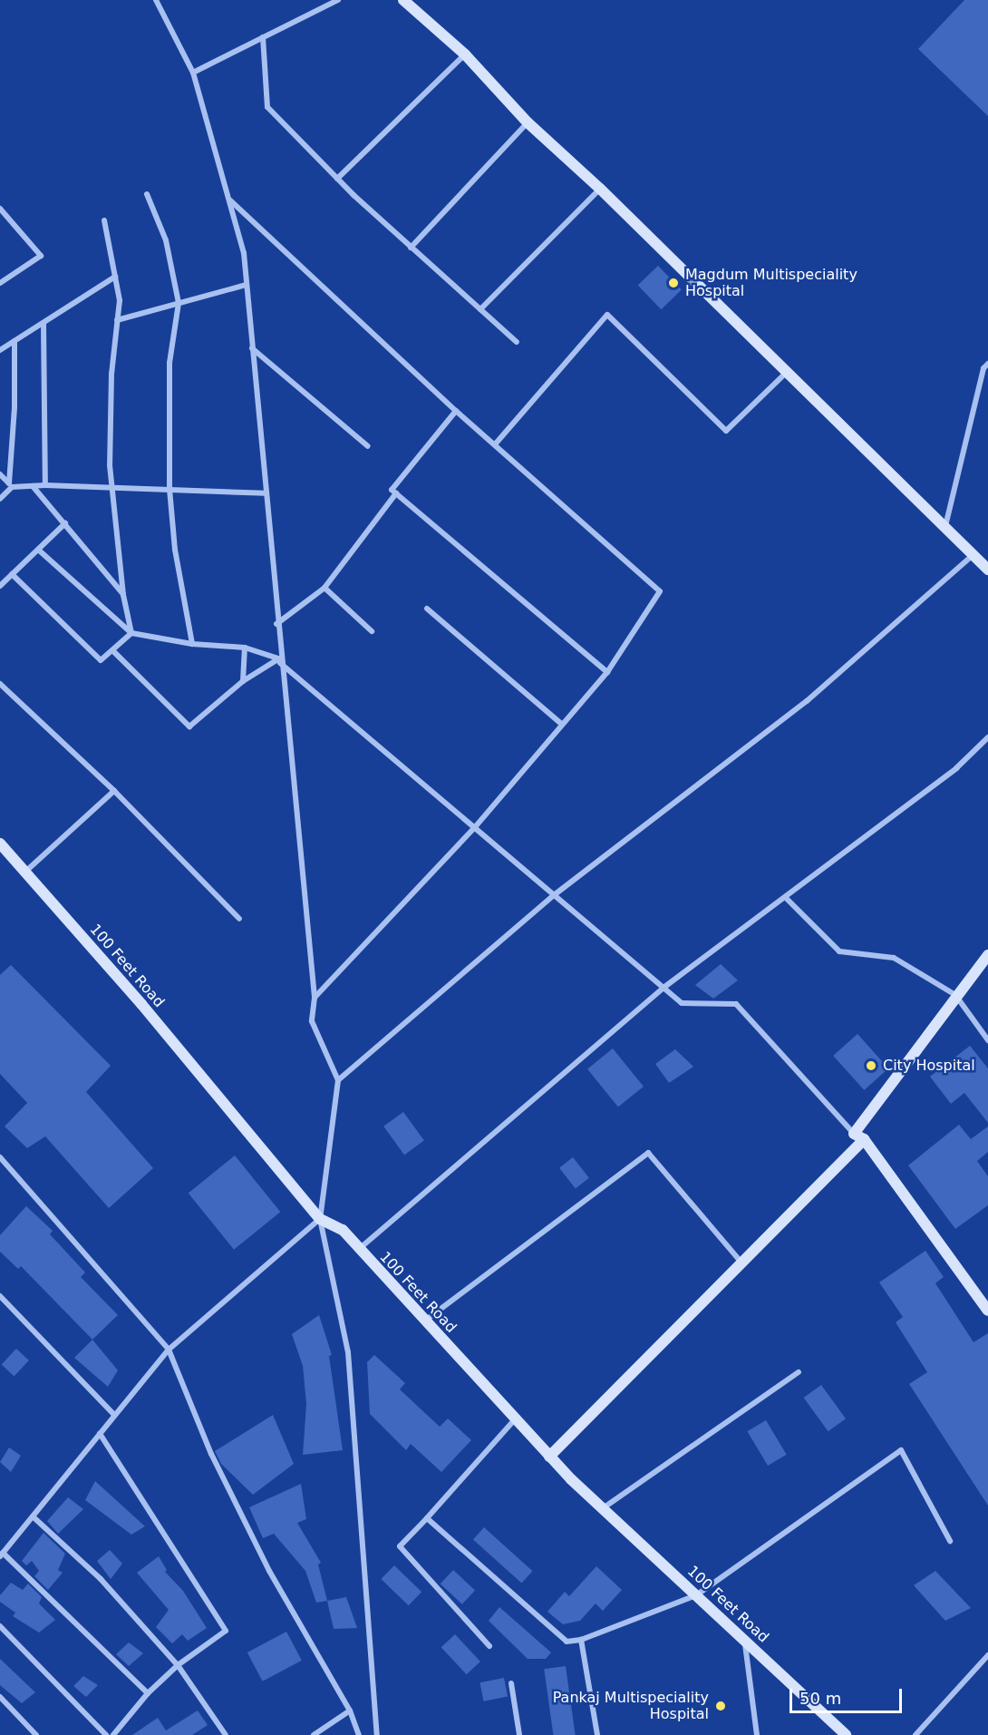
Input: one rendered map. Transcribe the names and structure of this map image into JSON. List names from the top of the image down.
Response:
{
  "streets": {
    "street": ["100 Feet Road"]
  },
  "places": ["Magdum Multispeciality Hospital", "City Hospital", "Pankaj Multispeciality Hospital"],
  "scale_bar": "50 m"
}
